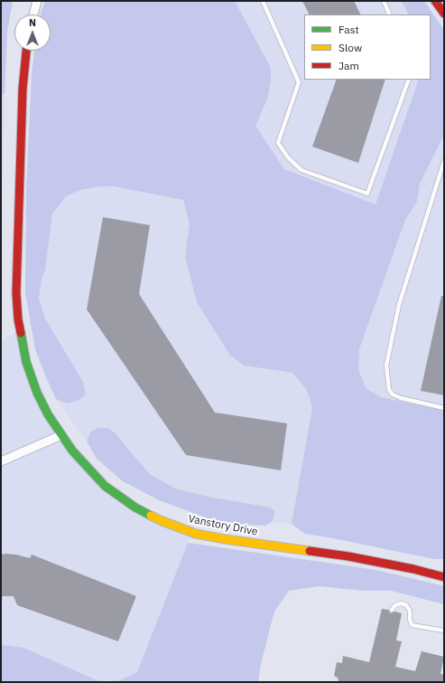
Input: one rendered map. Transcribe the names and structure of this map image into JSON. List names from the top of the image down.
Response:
{
  "streets": {
    "street": ["Vanstory Drive"]
  },
  "legend": ["Fast", "Slow", "Jam"],
  "north": "top"
}
